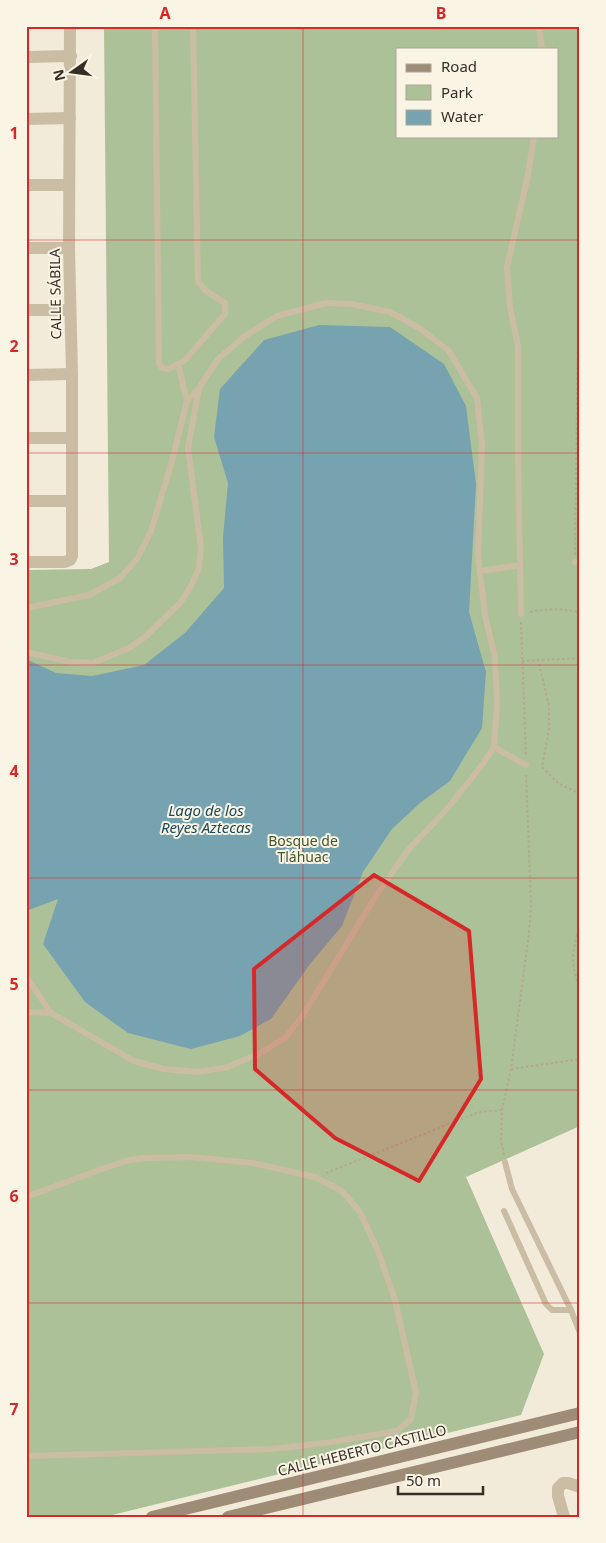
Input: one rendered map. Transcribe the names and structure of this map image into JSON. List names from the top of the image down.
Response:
{
  "streets": {
    "main road": ["CALLE HEBERTO CASTILLO"],
    "street": ["CALLE SÁBILA"]
  },
  "water": ["Lago de los Reyes Aztecas"],
  "parks": ["Bosque de Tláhuac"],
  "legend": ["Road", "Park", "Water"],
  "scale_bar": "50 m",
  "north": "left",
  "grid": {
    "columns": ["A", "B"],
    "rows": [
      "1",
      "2",
      "3",
      "4",
      "5",
      "6",
      "7"
    ]
  }
}
